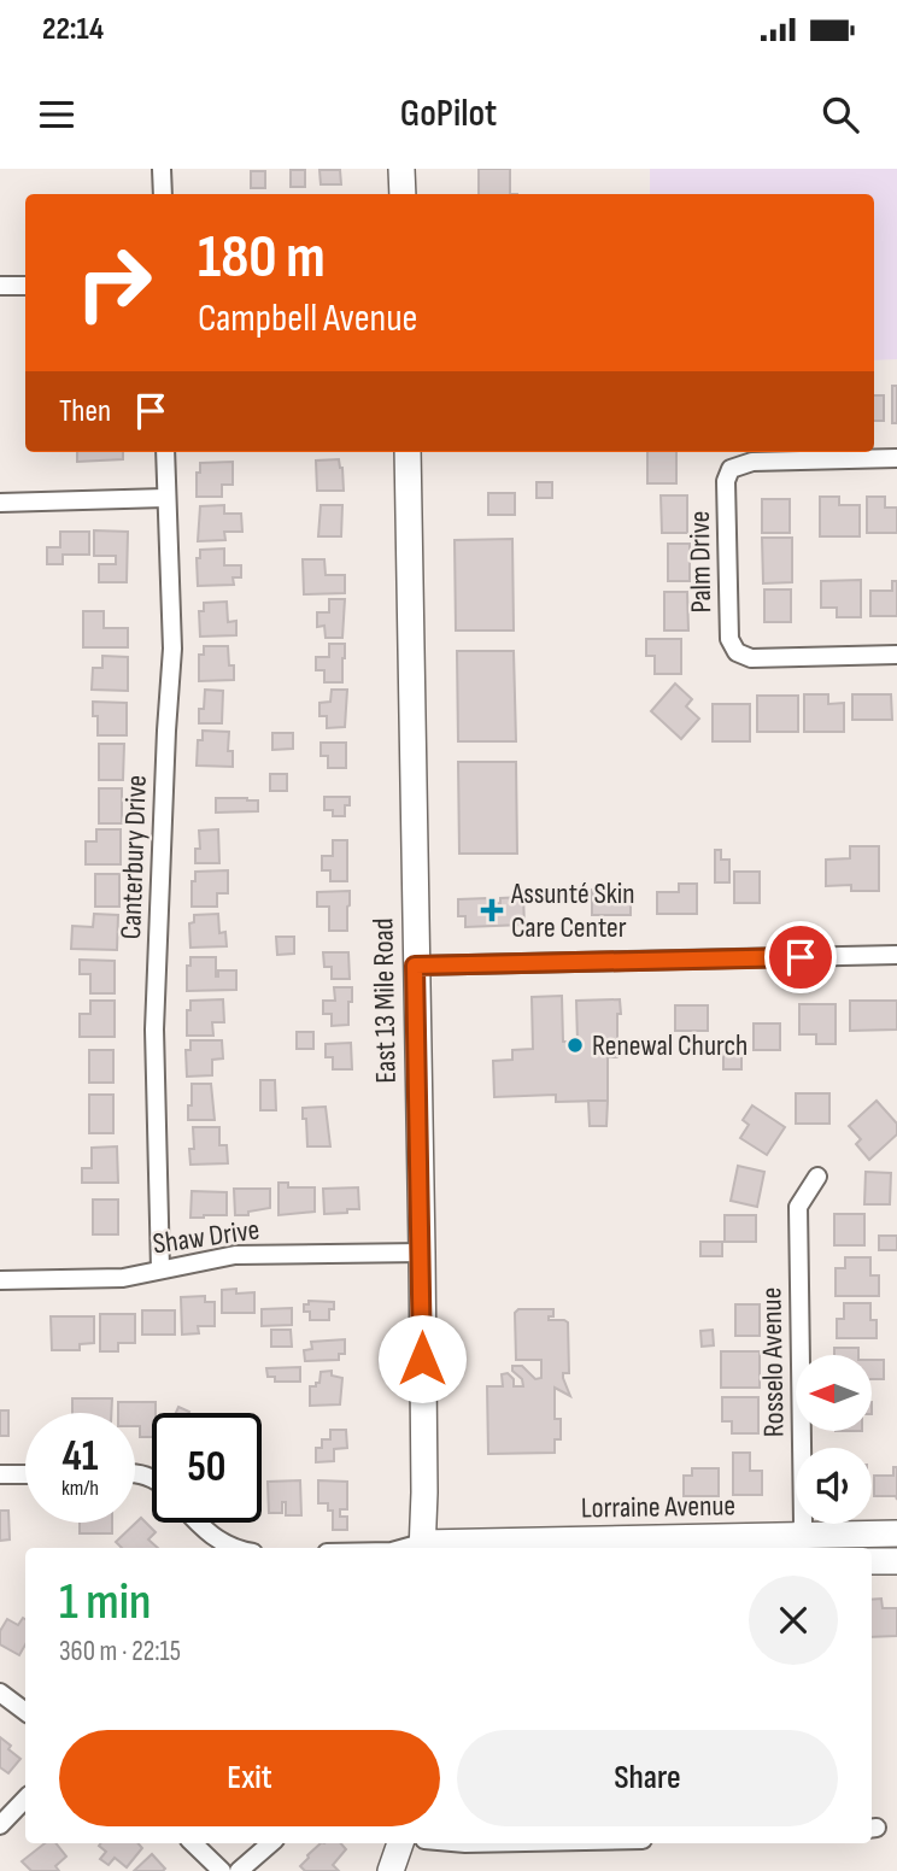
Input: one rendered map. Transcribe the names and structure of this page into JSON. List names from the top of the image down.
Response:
{
  "streets": {
    "main road": ["East 13 Mile Road", "Lorraine Avenue"],
    "street": [
      "Palm Drive",
      "Canterbury Drive",
      "Shaw Drive",
      "Rosselo Avenue"
    ]
  },
  "crossings": [
    ["Canterbury Drive", "Shaw Drive"],
    ["East 13 Mile Road", "Shaw Drive"],
    ["East 13 Mile Road", "Lorraine Avenue"],
    ["Rosselo Avenue", "Lorraine Avenue"]
  ],
  "places": {
    "health": ["Assunté Skin Care Center"],
    "other": ["Renewal Church"]
  },
  "north": "left",
  "page": {
    "status": "22:14",
    "header": "GoPilot",
    "turn": ["180 m", "Campbell Avenue"],
    "then": "Then",
    "speed": "41 km/h",
    "limit": "50",
    "heading": ["1 min", "360 m · 22:15"],
    "buttons": ["Exit", "Share"]
  }
}
